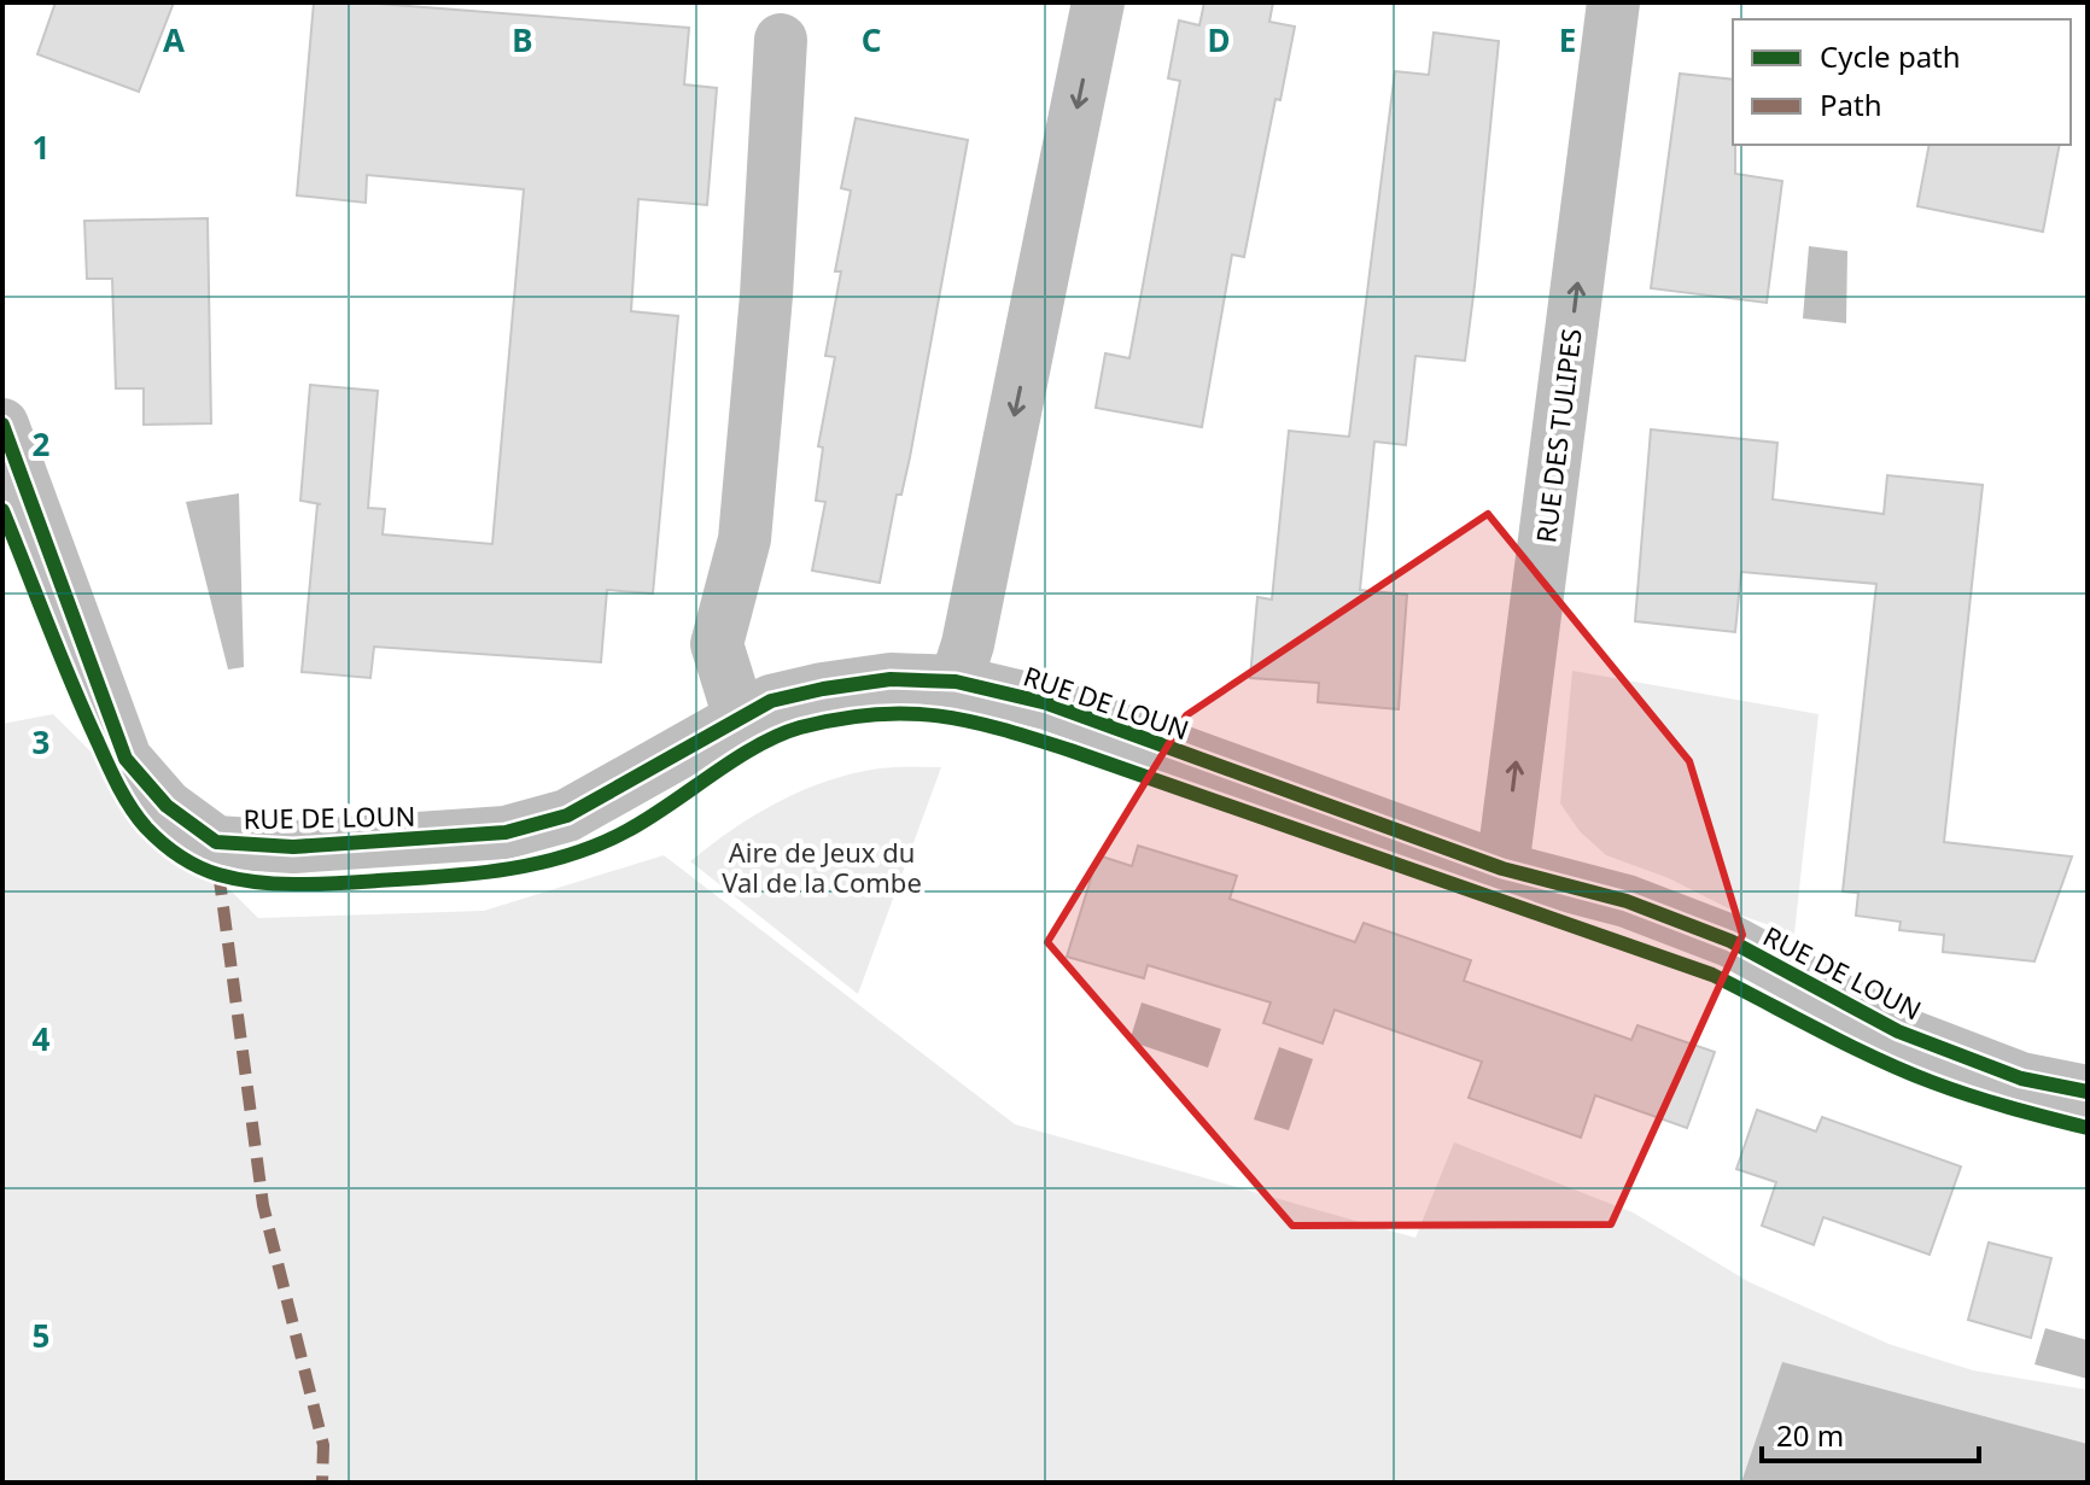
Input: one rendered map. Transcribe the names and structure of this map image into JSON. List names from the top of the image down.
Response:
{
  "streets": {
    "street": ["RUE DES TULIPES", "RUE DE LOUN"]
  },
  "crossings": [
    ["RUE DES TULIPES", "RUE DE LOUN"]
  ],
  "one_way": ["RUE DES TULIPES"],
  "parks": ["Aire de Jeux du Val de la Combe"],
  "legend": ["Cycle path", "Path"],
  "scale_bar": "20 m",
  "grid": {
    "columns": [
      "A",
      "B",
      "C",
      "D",
      "E"
    ],
    "rows": [
      "1",
      "2",
      "3",
      "4",
      "5"
    ]
  }
}
